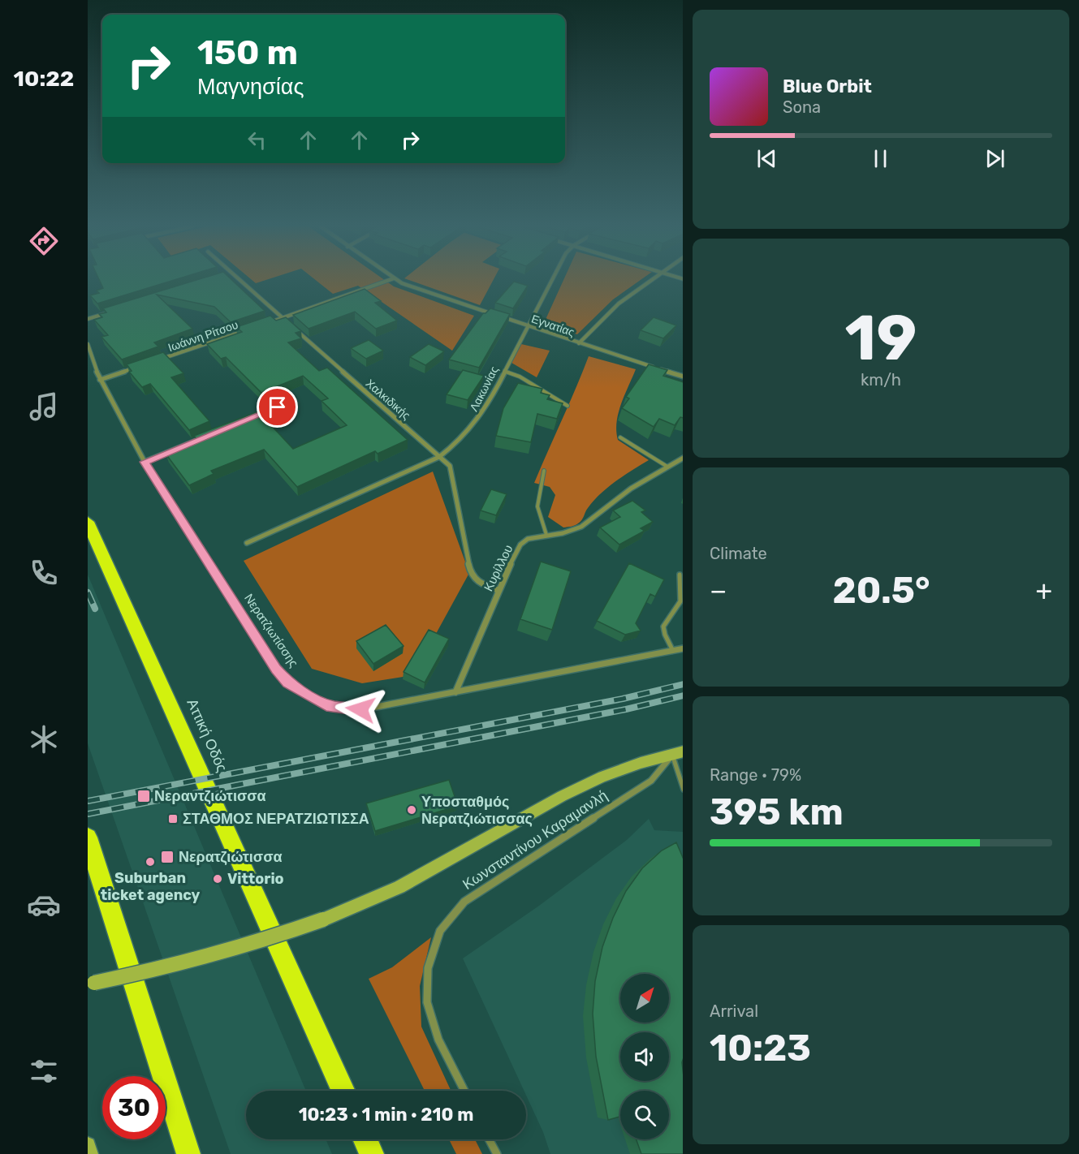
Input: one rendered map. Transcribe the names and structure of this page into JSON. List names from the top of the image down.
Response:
{
  "streets": {
    "highway": ["Αττική Οδός"],
    "street": [
      "Εγνατίας",
      "Ιωάννη Ρίτσου",
      "Λακωνίας",
      "Χαλκιδικής",
      "Κυρίλλου",
      "Νερατζιωτίσσης",
      "Κωνσταντίνου Καραμανλή"
    ]
  },
  "crossings": [
    ["Εγνατίας", "Λακωνίας"],
    ["Λακωνίας", "Χαλκιδικής"],
    ["Χαλκιδικής", "Κυρίλλου"],
    ["Κυρίλλου", "Νερατζιωτίσσης"]
  ],
  "places": {
    "transit": ["Νεραντζιώτισσα", "ΣΤΑΘΜΟΣ ΝΕΡΑΤΖΙΩΤΙΣΣΑ", "Νερατζιώτισσα"],
    "other": ["Υποσταθμός Νερατζιώτισσας", "Suburban ticket agency", "Vittorio"]
  },
  "north": "top right",
  "page": {
    "tabs": "10:22",
    "turn": ["150 m", "Μαγνησίας"],
    "song": ["Blue Orbit", "Sona"],
    "tile": [
      ["19", "km/h"],
      "Climate",
      ["Range · 79%", "395 km"],
      ["Arrival", "10:23"]
    ],
    "heat": ["−", "20.5°", "+"],
    "limit": "30",
    "trip": "10:23 · 1 min · 210 m"
  }
}
